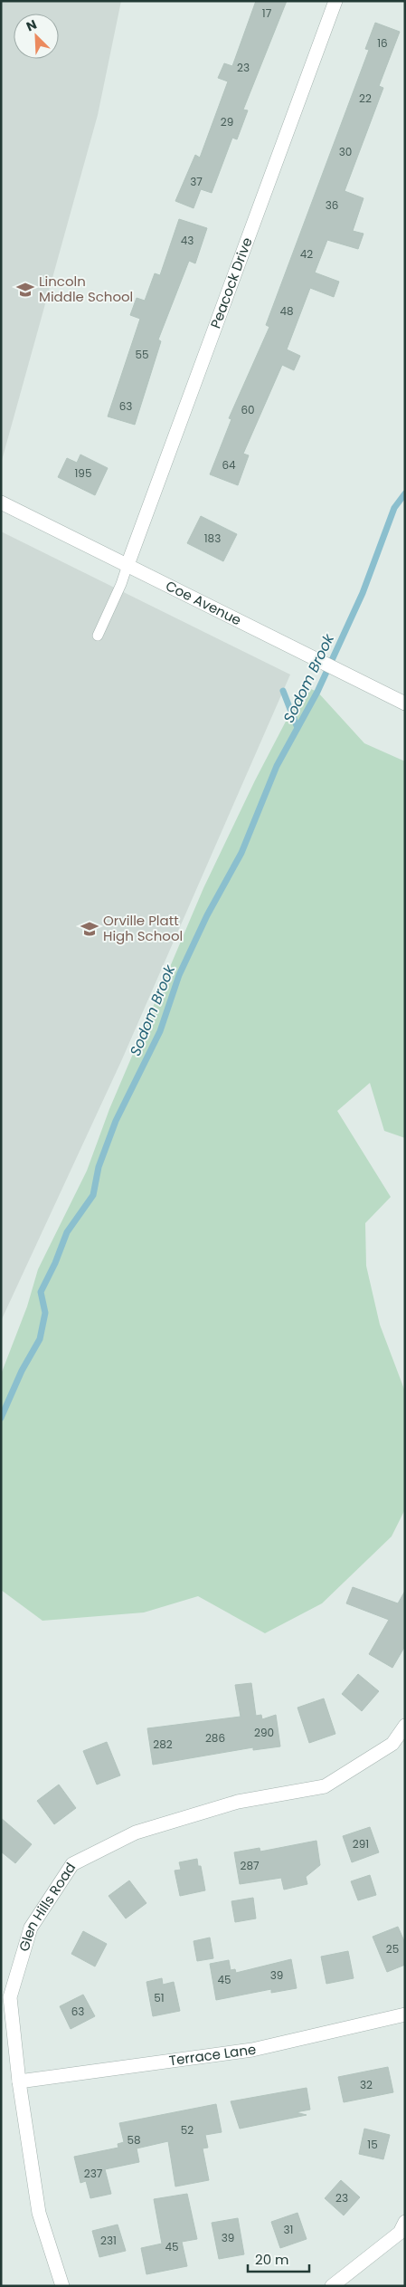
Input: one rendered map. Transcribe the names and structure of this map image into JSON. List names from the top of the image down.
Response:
{
  "streets": {
    "street": [
      "Peacock Drive",
      "Coe Avenue",
      "Glen Hills Road",
      "Terrace Lane"
    ]
  },
  "crossings": [
    ["Peacock Drive", "Coe Avenue"],
    ["Glen Hills Road", "Terrace Lane"]
  ],
  "water": ["Sodom Brook"],
  "places": {
    "school or university": ["Lincoln Middle School", "Orville Platt High School"]
  },
  "house_numbers": [
    "17",
    "16",
    "23",
    "22",
    "29",
    "30",
    "37",
    "36",
    "43",
    "42",
    "48",
    "55",
    "63",
    "60",
    "64",
    "195",
    "183",
    "290",
    "286",
    "282",
    "291",
    "287",
    "25",
    "39",
    "45",
    "51",
    "63",
    "32",
    "52",
    "58",
    "15",
    "237",
    "23",
    "31",
    "39",
    "231",
    "45"
  ],
  "scale_bar": "20 m",
  "north": "top left"
}
